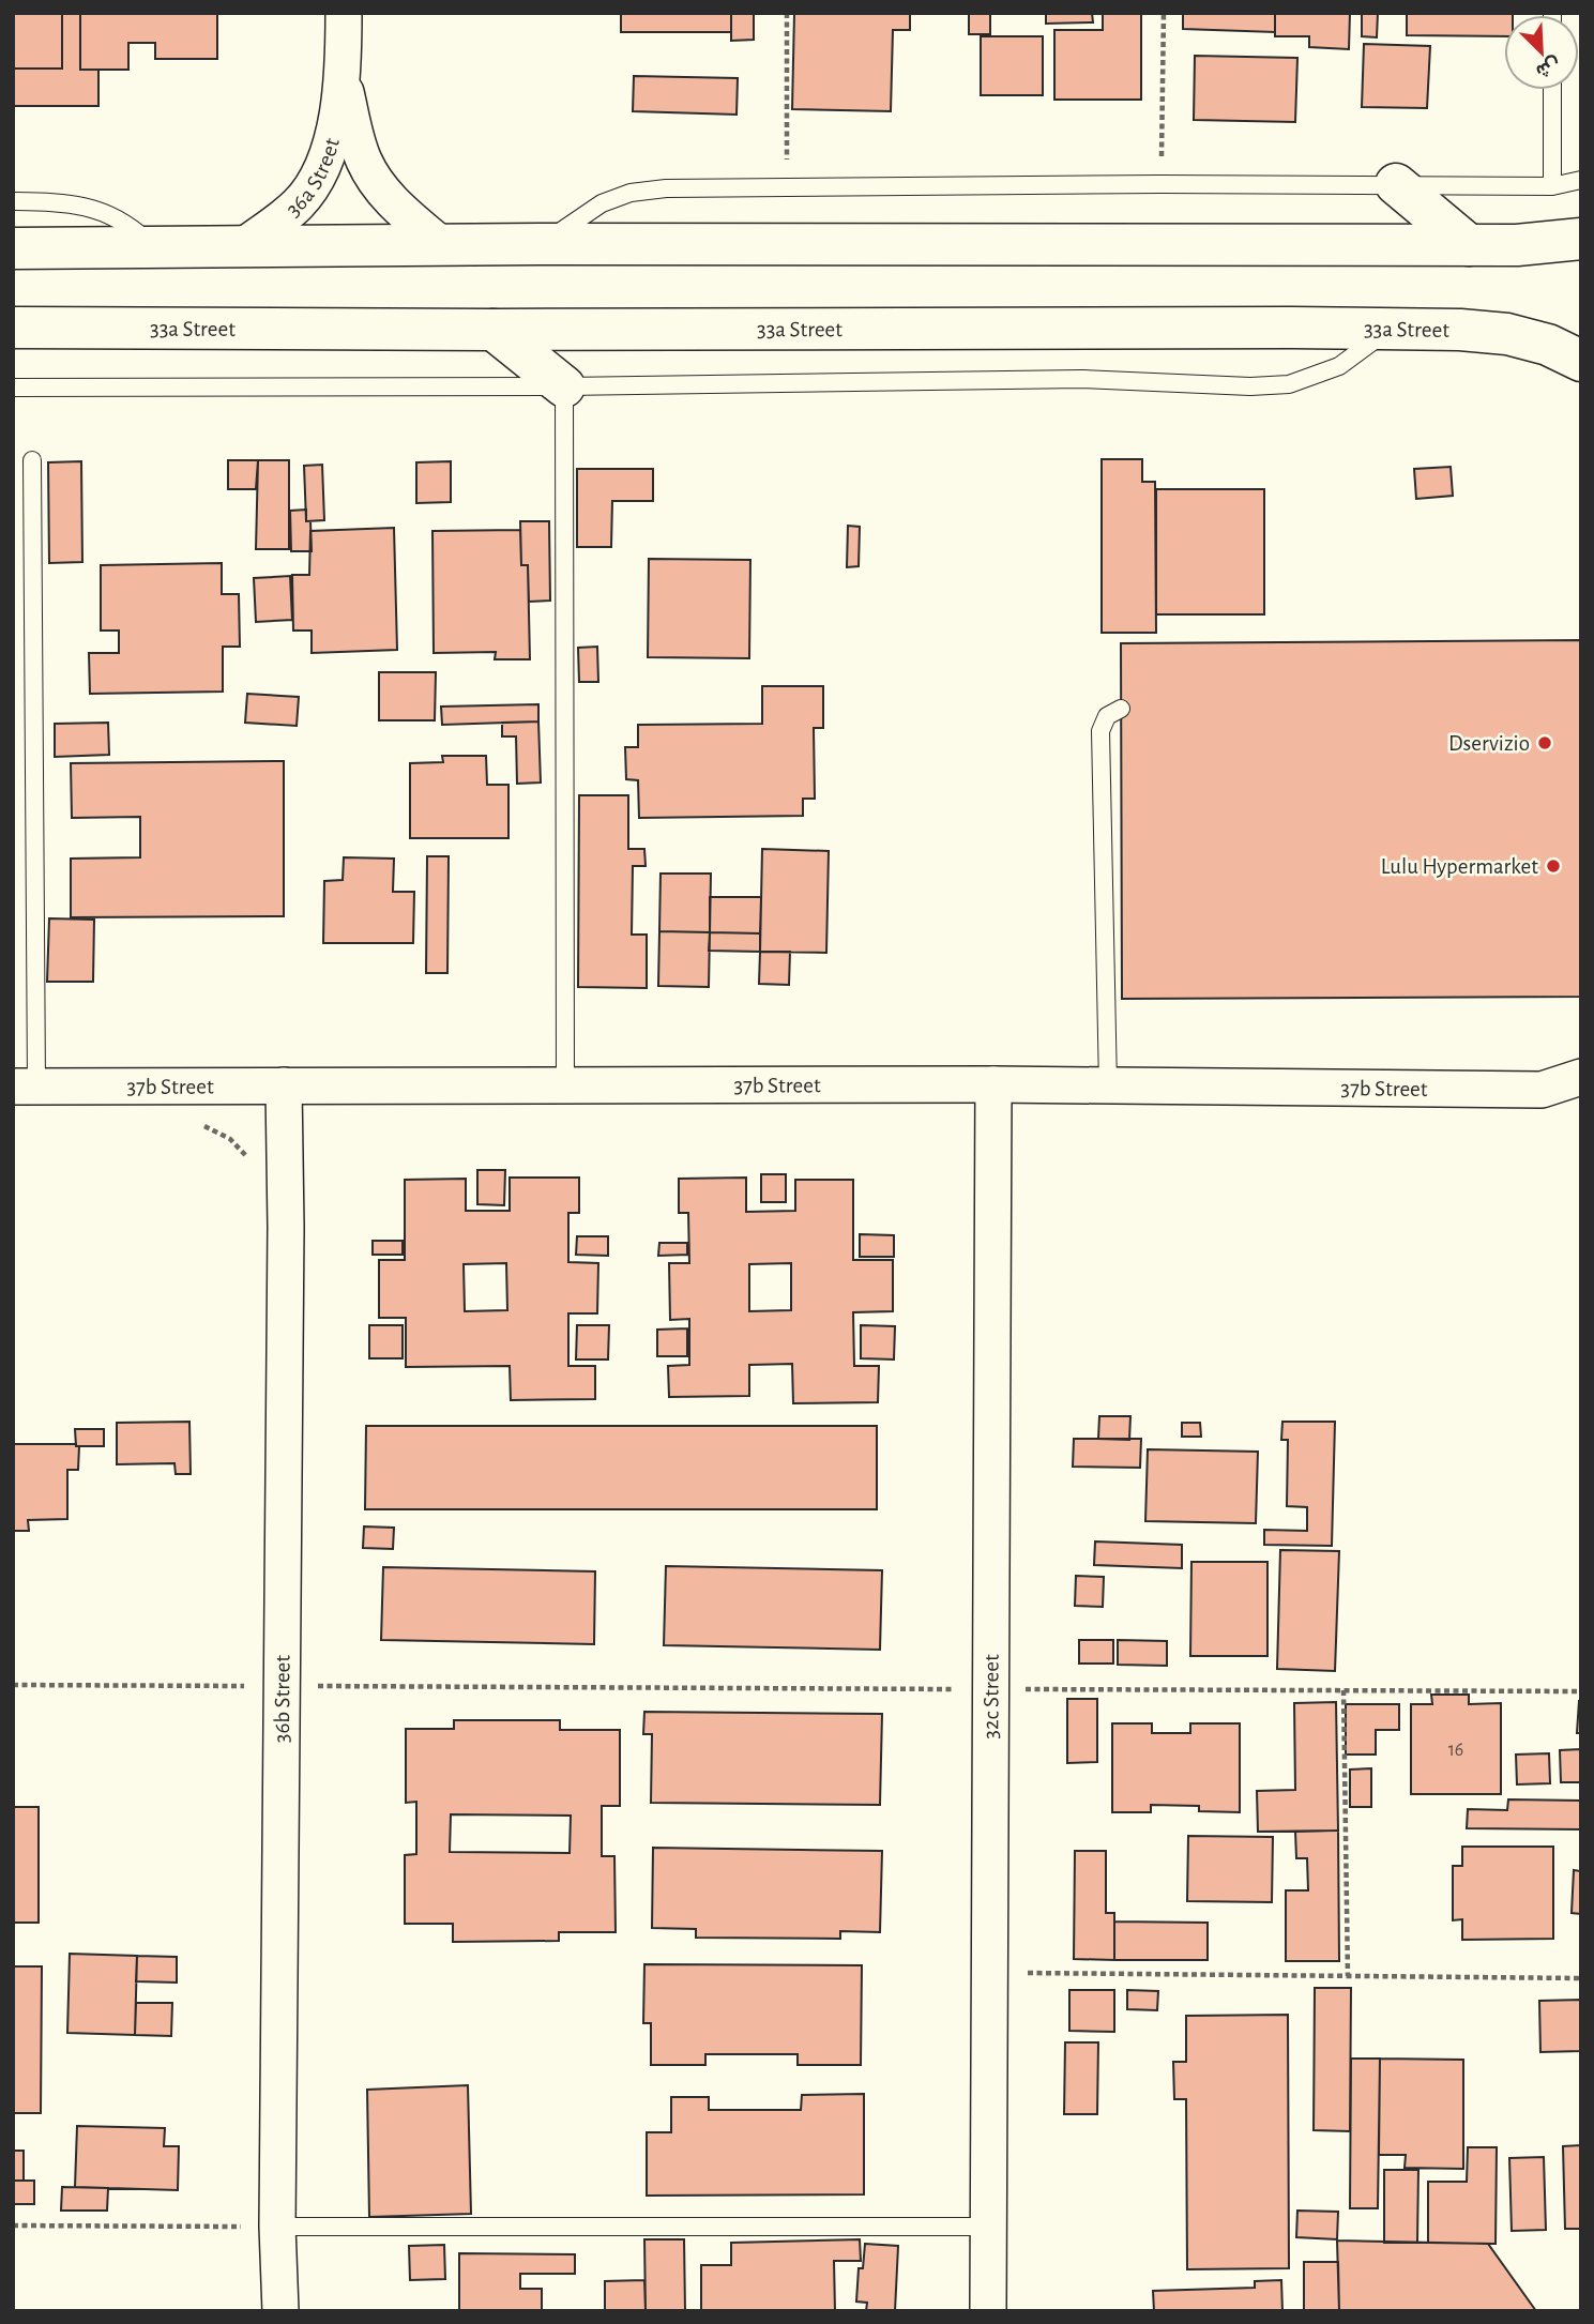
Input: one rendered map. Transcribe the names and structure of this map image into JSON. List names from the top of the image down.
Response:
{
  "streets": {
    "street": [
      "36a Street",
      "33a Street",
      "37b Street",
      "36b Street",
      "32c Street"
    ]
  },
  "crossings": [
    ["37b Street", "36b Street"],
    ["37b Street", "32c Street"]
  ],
  "places": ["Dservizio", "Lulu Hypermarket"],
  "house_numbers": ["16"],
  "north": "bottom right"
}
